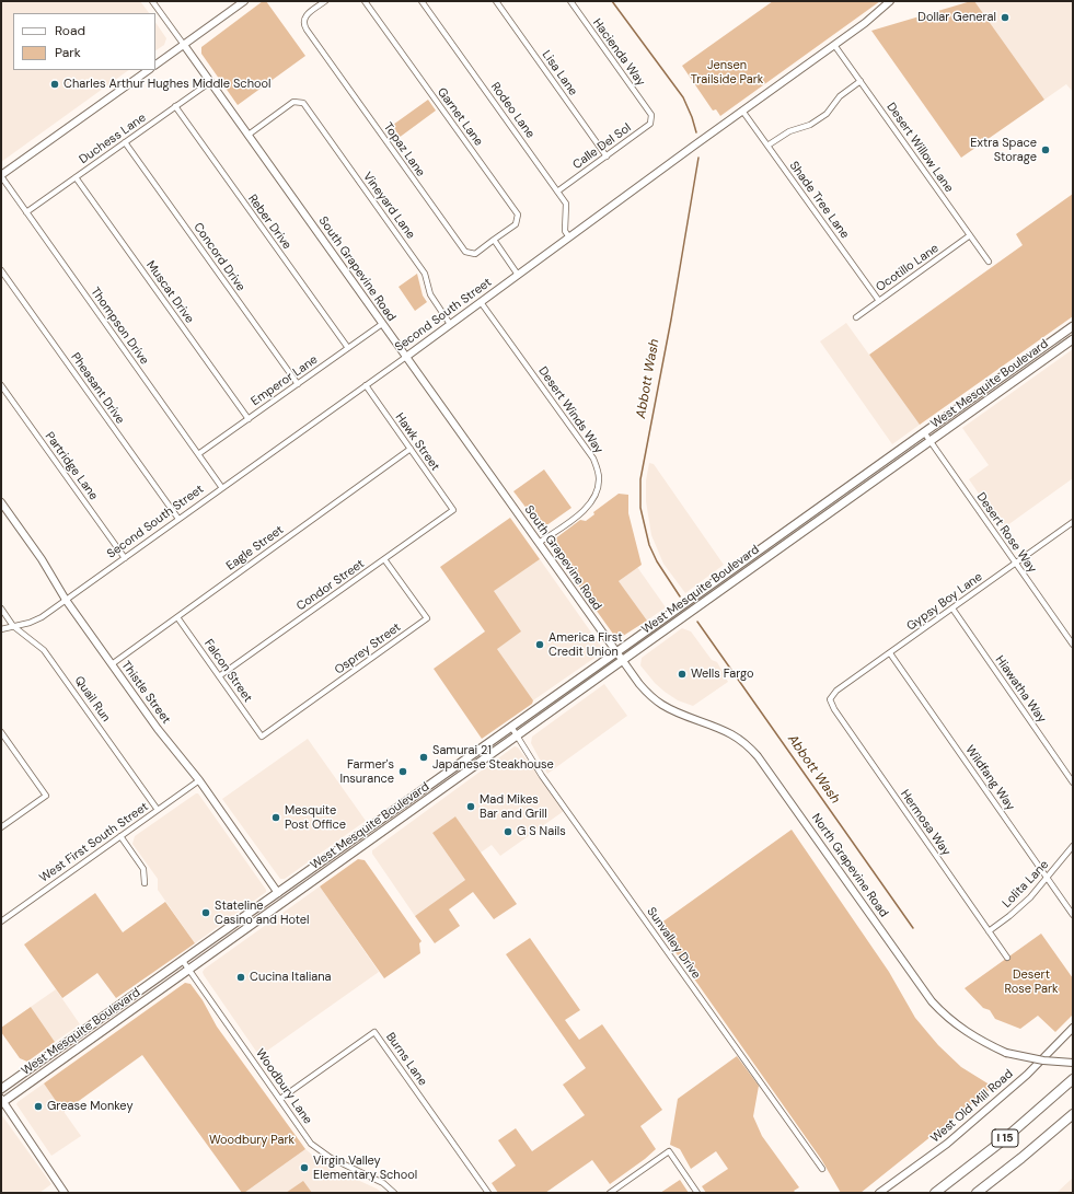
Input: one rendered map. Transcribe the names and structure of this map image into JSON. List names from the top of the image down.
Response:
{
  "streets": {
    "highway": ["I 15"],
    "main road": ["West Mesquite Boulevard"],
    "street": [
      "Hacienda Way",
      "Lisa Lane",
      "Rodeo Lane",
      "Garnet Lane",
      "Duchess Lane",
      "Calle Del Sol",
      "Desert Willow Lane",
      "Topaz Lane",
      "Shade Tree Lane",
      "Vineyard Lane",
      "Reber Drive",
      "Concord Drive",
      "Ocotillo Lane",
      "South Grapevine Road",
      "Muscat Drive",
      "Second South Street",
      "Thompson Drive",
      "Emperor Lane",
      "Pheasant Drive",
      "Desert Winds Way",
      "Hawk Street",
      "Partridge Lane",
      "Desert Rose Way",
      "Eagle Street",
      "Condor Street",
      "Gypsy Boy Lane",
      "Osprey Street",
      "Falcon Street",
      "Hiawatha Way",
      "Thistle Street",
      "Quail Run",
      "Wildfang Way",
      "Hermosa Way",
      "West First South Street",
      "North Grapevine Road",
      "Lolita Lane",
      "Sunvalley Drive",
      "Burns Lane",
      "Woodbury Lane",
      "West Old Mill Road"
    ]
  },
  "crossings": [
    ["Hacienda Way", "Calle Del Sol"],
    ["Lisa Lane", "Calle Del Sol"],
    ["Rodeo Lane", "Calle Del Sol"],
    ["Rodeo Lane", "Second South Street"],
    ["Garnet Lane", "Topaz Lane"],
    ["Duchess Lane", "Reber Drive"],
    ["Duchess Lane", "Concord Drive"],
    ["Duchess Lane", "South Grapevine Road"],
    ["Duchess Lane", "Muscat Drive"],
    ["Duchess Lane", "Thompson Drive"],
    ["Desert Willow Lane", "Ocotillo Lane"],
    ["Desert Willow Lane", "Second South Street"],
    ["Shade Tree Lane", "Ocotillo Lane"],
    ["Shade Tree Lane", "Second South Street"],
    ["Vineyard Lane", "South Grapevine Road"],
    ["Vineyard Lane", "Second South Street"],
    ["Reber Drive", "Emperor Lane"],
    ["Concord Drive", "Emperor Lane"],
    ["South Grapevine Road", "Second South Street"],
    ["South Grapevine Road", "Emperor Lane"],
    ["South Grapevine Road", "West Mesquite Boulevard"],
    ["South Grapevine Road", "Desert Winds Way"],
    ["South Grapevine Road", "North Grapevine Road"],
    ["Muscat Drive", "Emperor Lane"],
    ["Second South Street", "Thompson Drive"],
    ["Second South Street", "Pheasant Drive"],
    ["Second South Street", "Desert Winds Way"],
    ["Second South Street", "Hawk Street"],
    ["Second South Street", "Partridge Lane"],
    ["Second South Street", "Thistle Street"],
    ["Second South Street", "Quail Run"],
    ["Thompson Drive", "Emperor Lane"],
    ["West Mesquite Boulevard", "Desert Rose Way"],
    ["West Mesquite Boulevard", "Thistle Street"],
    ["West Mesquite Boulevard", "North Grapevine Road"],
    ["West Mesquite Boulevard", "Sunvalley Drive"],
    ["West Mesquite Boulevard", "Woodbury Lane"],
    ["Hawk Street", "Eagle Street"],
    ["Hawk Street", "Condor Street"],
    ["Desert Rose Way", "Gypsy Boy Lane"],
    ["Eagle Street", "Falcon Street"],
    ["Eagle Street", "Thistle Street"],
    ["Condor Street", "Osprey Street"],
    ["Condor Street", "Falcon Street"],
    ["Gypsy Boy Lane", "Hiawatha Way"],
    ["Gypsy Boy Lane", "Wildfang Way"],
    ["Gypsy Boy Lane", "Hermosa Way"],
    ["Osprey Street", "Falcon Street"],
    ["Thistle Street", "West First South Street"],
    ["Quail Run", "West First South Street"],
    ["Wildfang Way", "Lolita Lane"],
    ["Hermosa Way", "Lolita Lane"],
    ["Burns Lane", "Woodbury Lane"]
  ],
  "water": ["Abbott Wash"],
  "parks": ["Jensen Trailside Park", "Desert Rose Park", "Woodbury Park"],
  "places": [
    "Dollar General",
    "Charles Arthur Hughes Middle School",
    "Extra Space Storage",
    "America First Credit Union",
    "Wells Fargo",
    "Samurai 21 Japanese Steakhouse",
    "Farmer's Insurance",
    "Mad Mikes Bar and Grill",
    "Mesquite Post Office",
    "G S Nails",
    "Stateline Casino and Hotel",
    "Cucina Italiana",
    "Grease Monkey",
    "Virgin Valley Elementary School"
  ],
  "legend": ["Road", "Park"]
}
